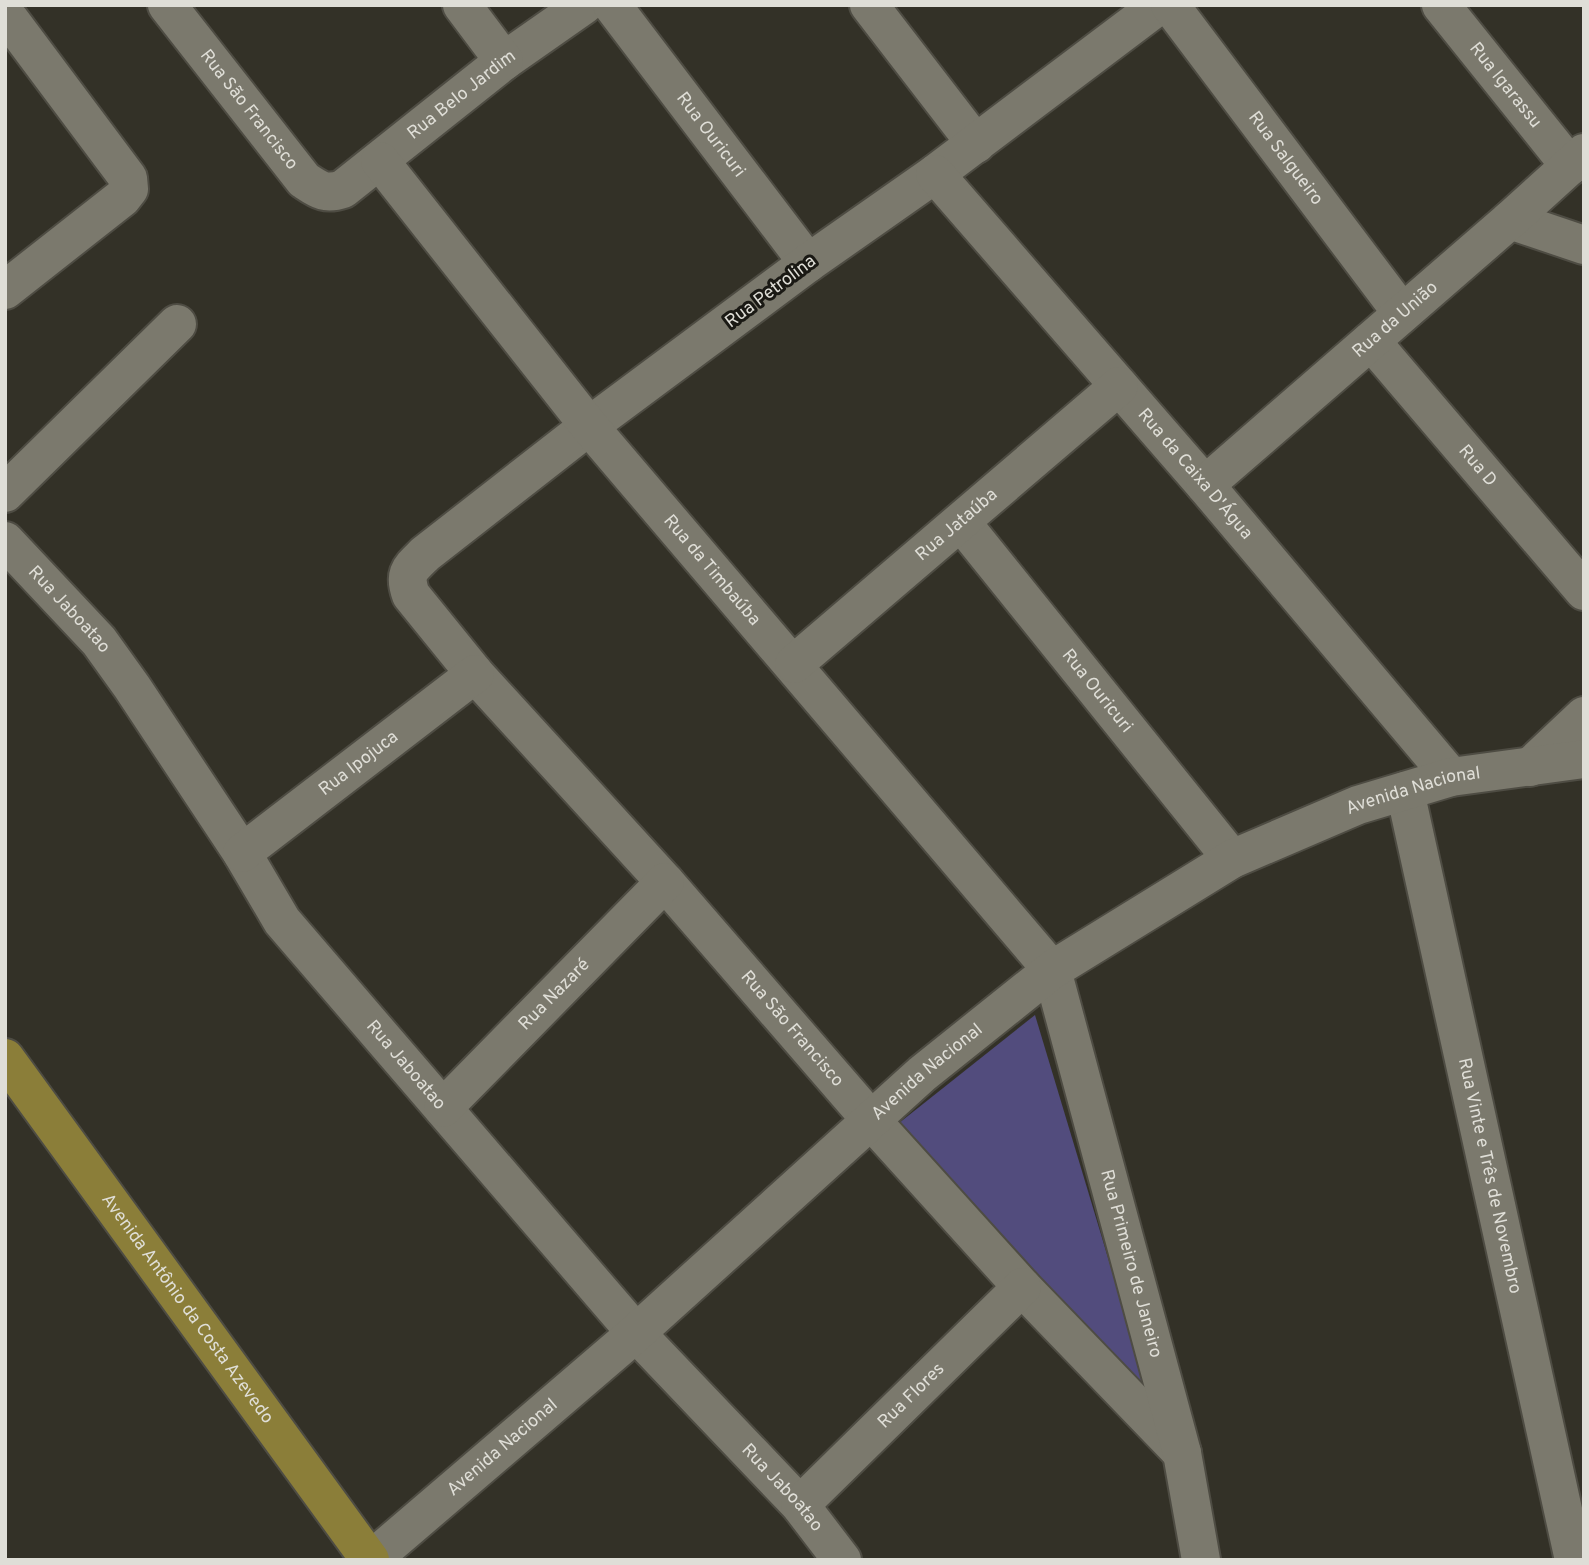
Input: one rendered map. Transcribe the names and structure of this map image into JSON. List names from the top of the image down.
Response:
{
  "streets": {
    "main road": ["Avenida Antônio da Costa Azevedo"],
    "street": [
      "Rua Igarassu",
      "Rua Belo Jardim",
      "Rua São Francisco",
      "Rua Ouricuri",
      "Rua Salgueiro",
      "Rua Petrolina",
      "Rua da União",
      "Rua D",
      "Rua da Caixa D'Água",
      "Rua Jataúba",
      "Rua da Timbaúba",
      "Rua Jaboatao",
      "Rua Ipojuca",
      "Avenida Nacional",
      "Rua Nazaré",
      "Rua Vinte e Três de Novembro",
      "Rua Primeiro de Janeiro",
      "Rua Flores"
    ]
  },
  "crossings": [
    ["Rua Igarassu", "Rua da União"],
    ["Rua Belo Jardim", "Rua São Francisco"],
    ["Rua Belo Jardim", "Rua da Timbaúba"],
    ["Rua São Francisco", "Rua Petrolina"],
    ["Rua São Francisco", "Rua Ipojuca"],
    ["Rua São Francisco", "Avenida Nacional"],
    ["Rua São Francisco", "Rua Nazaré"],
    ["Rua São Francisco", "Rua Primeiro de Janeiro"],
    ["Rua São Francisco", "Rua Flores"],
    ["Rua Ouricuri", "Rua Petrolina"],
    ["Rua Ouricuri", "Rua Jataúba"],
    ["Rua Ouricuri", "Avenida Nacional"],
    ["Rua Salgueiro", "Rua da União"],
    ["Rua Petrolina", "Rua da Caixa D'Água"],
    ["Rua Petrolina", "Rua da Timbaúba"],
    ["Rua da União", "Rua D"],
    ["Rua da União", "Rua da Caixa D'Água"],
    ["Rua da Caixa D'Água", "Rua Jataúba"],
    ["Rua da Caixa D'Água", "Avenida Nacional"],
    ["Rua Jataúba", "Rua da Timbaúba"],
    ["Rua da Timbaúba", "Avenida Nacional"],
    ["Rua da Timbaúba", "Rua Primeiro de Janeiro"],
    ["Rua Jaboatao", "Rua Ipojuca"],
    ["Rua Jaboatao", "Avenida Nacional"],
    ["Rua Jaboatao", "Rua Nazaré"],
    ["Rua Jaboatao", "Rua Flores"],
    ["Avenida Nacional", "Rua Vinte e Três de Novembro"],
    ["Avenida Nacional", "Rua Primeiro de Janeiro"],
    ["Avenida Nacional", "Avenida Antônio da Costa Azevedo"]
  ]
}
